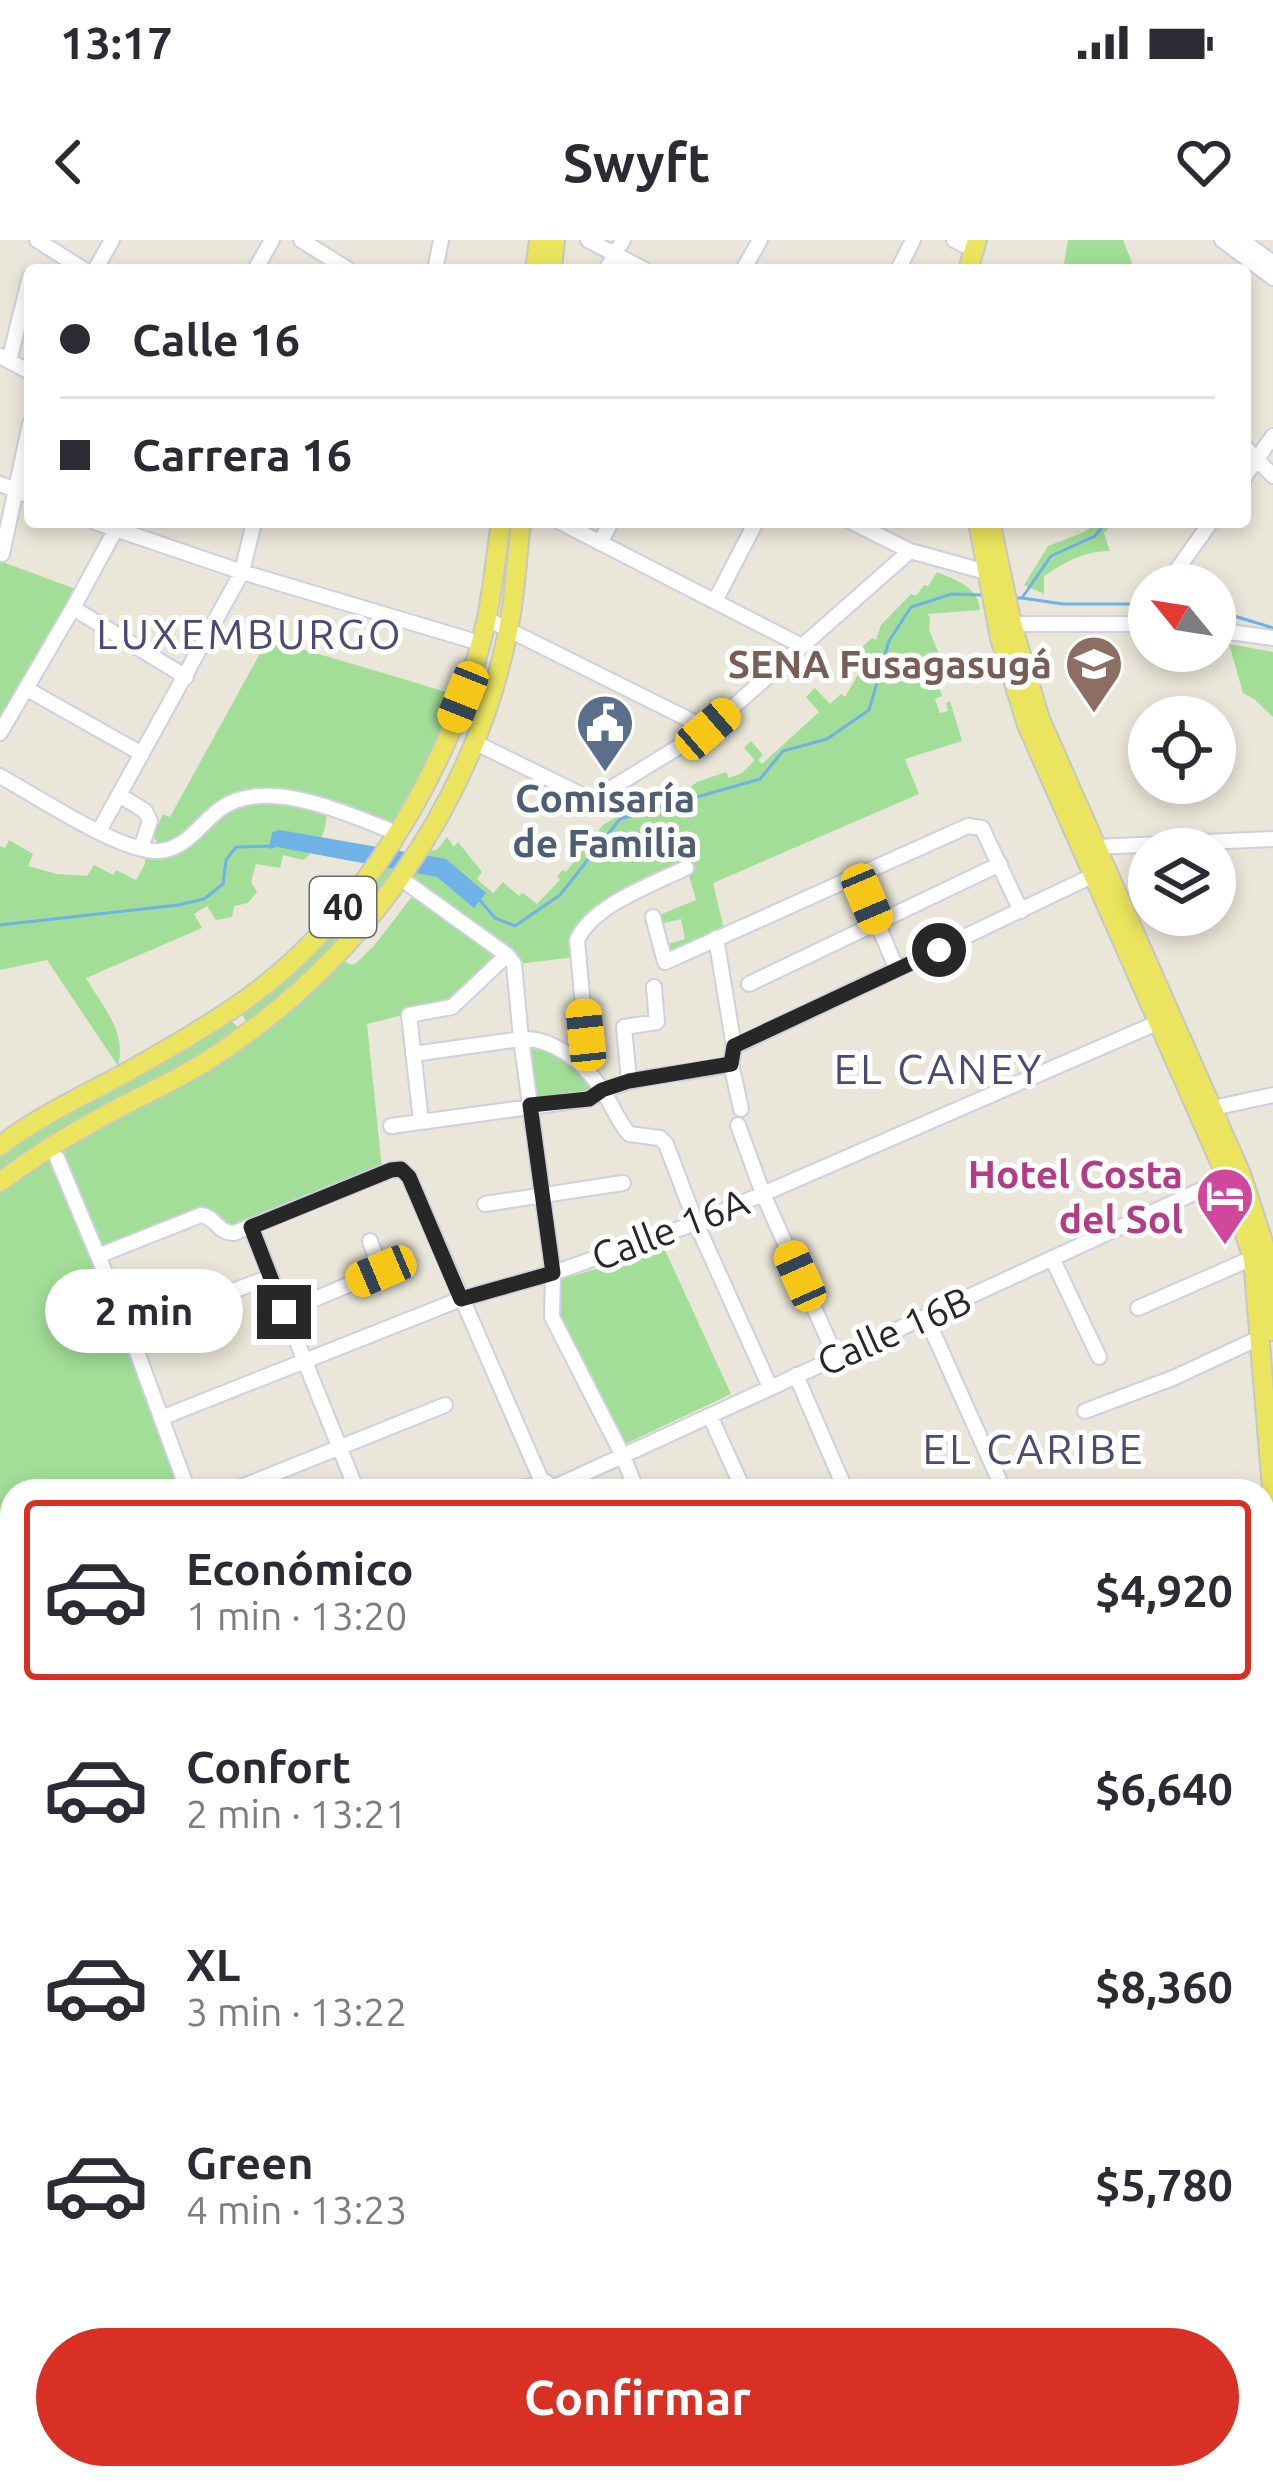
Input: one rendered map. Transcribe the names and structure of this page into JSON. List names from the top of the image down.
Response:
{
  "streets": {
    "main road": ["40"],
    "street": ["Calle 16A", "Calle 16B"]
  },
  "districts": ["LUXEMBURGO", "EL CANEY", "EL CARIBE"],
  "places": {
    "school or university": ["SENA Fusagasugá"],
    "public building": ["Comisaría de Familia"],
    "hotel": ["Hotel Costa del Sol"]
  },
  "north": "top left",
  "page": {
    "status": "13:17",
    "header": "Swyft",
    "banner": ["Calle 16", "Carrera 16"],
    "bubble": "2 min",
    "list": [
      {
        "name": "Económico",
        "note": "1 min · 13:20",
        "value": "$4,920"
      },
      {
        "name": "Confort",
        "note": "2 min · 13:21",
        "value": "$6,640"
      },
      {
        "name": "XL",
        "note": "3 min · 13:22",
        "value": "$8,360"
      },
      {
        "name": "Green",
        "note": "4 min · 13:23",
        "value": "$5,780"
      }
    ],
    "buttons": "Confirmar"
  }
}
